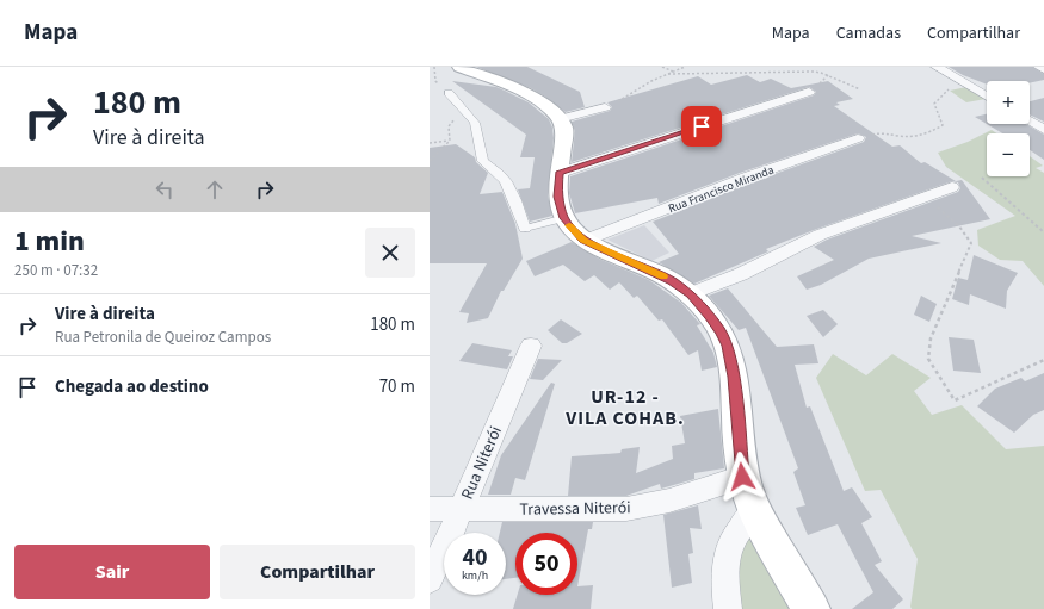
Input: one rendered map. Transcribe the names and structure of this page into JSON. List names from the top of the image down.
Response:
{
  "streets": {
    "street": ["Rua Francisco Miranda", "Rua Niterói", "Travessa Niterói"]
  },
  "crossings": [
    ["Rua Niterói", "Travessa Niterói"]
  ],
  "districts": ["UR-12 - VILA COHAB."],
  "page": {
    "header": "Mapa",
    "nav": ["Mapa", "Camadas", "Compartilhar"],
    "turn": ["180 m", "Vire à direita"],
    "map_buttons": ["+", "−"],
    "heading": ["1 min", "250 m · 07:32"],
    "list": [
      {
        "name": "Vire à direita",
        "note": "Rua Petronila de Queiroz Campos",
        "value": "180 m"
      },
      {
        "name": "Chegada ao destino",
        "value": "70 m"
      }
    ],
    "speed": "40 km/h",
    "limit": "50",
    "buttons": ["Sair", "Compartilhar"]
  }
}
